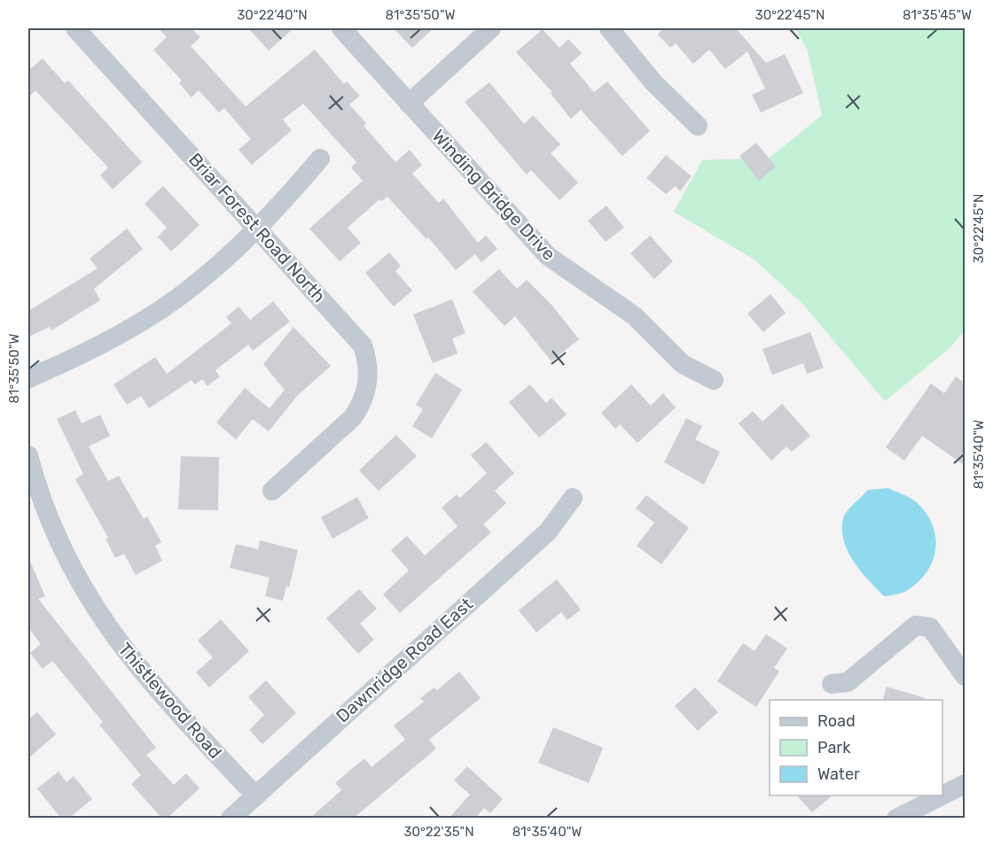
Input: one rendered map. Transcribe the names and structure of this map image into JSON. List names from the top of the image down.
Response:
{
  "streets": {
    "street": [
      "Winding Bridge Drive",
      "Briar Forest Road North",
      "Dawnridge Road East",
      "Thistlewood Road"
    ]
  },
  "crossings": [
    ["Dawnridge Road East", "Thistlewood Road"]
  ],
  "legend": ["Road", "Park", "Water"],
  "coordinates": [
    "30°22'40\"N",
    "81°35'50\"W",
    "30°22'45\"N",
    "81°35'45\"W",
    "81°35'40\"W",
    "30°22'35\"N"
  ]
}
